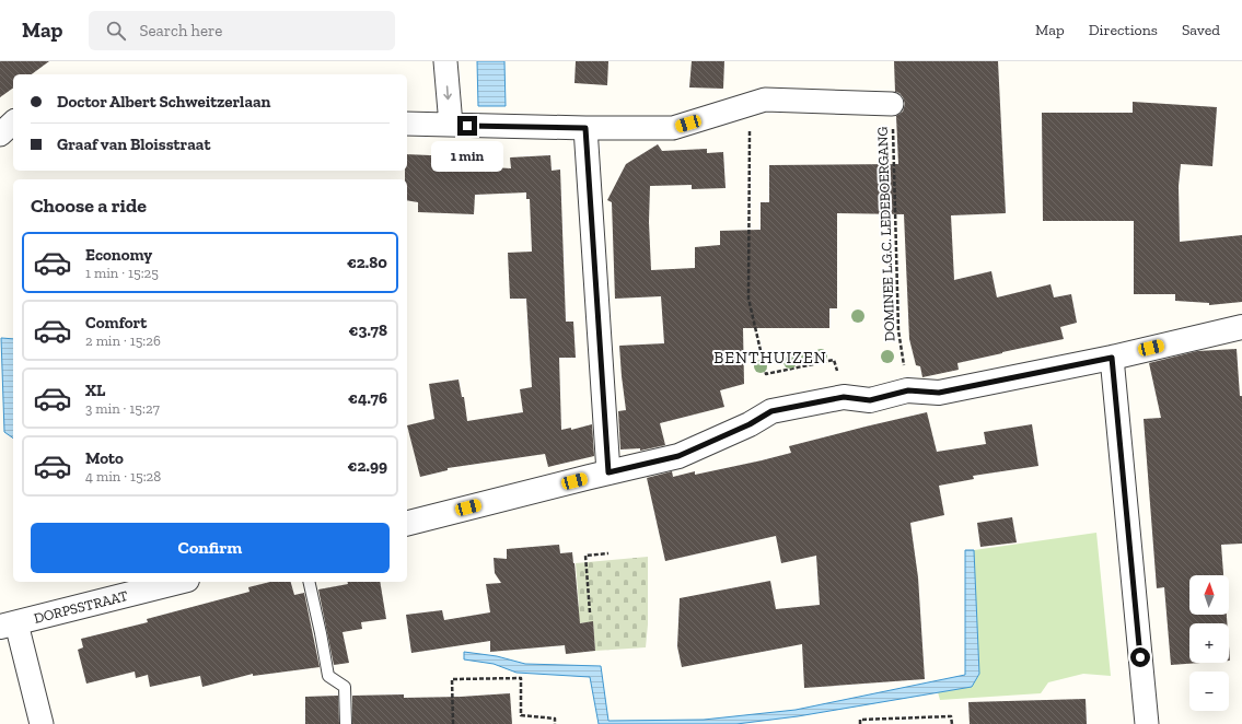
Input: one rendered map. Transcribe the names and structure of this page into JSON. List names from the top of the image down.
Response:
{
  "streets": {
    "street": ["DORPSSTRAAT"],
    "path": ["DOMINEE L.G.C. LEDEBOERGANG"]
  },
  "districts": ["BENTHUIZEN"],
  "north": "top",
  "page": {
    "header": "Map",
    "search": "Search here",
    "nav": ["Map", "Directions", "Saved"],
    "banner": ["Doctor Albert Schweitzerlaan", "Graaf van Bloisstraat"],
    "bubble": "1 min",
    "heading": "Choose a ride",
    "list": [
      {
        "name": "Economy",
        "note": "1 min · 15:25",
        "value": "€2.80"
      },
      {
        "name": "Comfort",
        "note": "2 min · 15:26",
        "value": "€3.78"
      },
      {
        "name": "XL",
        "note": "3 min · 15:27",
        "value": "€4.76"
      },
      {
        "name": "Moto",
        "note": "4 min · 15:28",
        "value": "€2.99"
      }
    ],
    "buttons": "Confirm",
    "map_buttons": ["+", "−"]
  }
}
